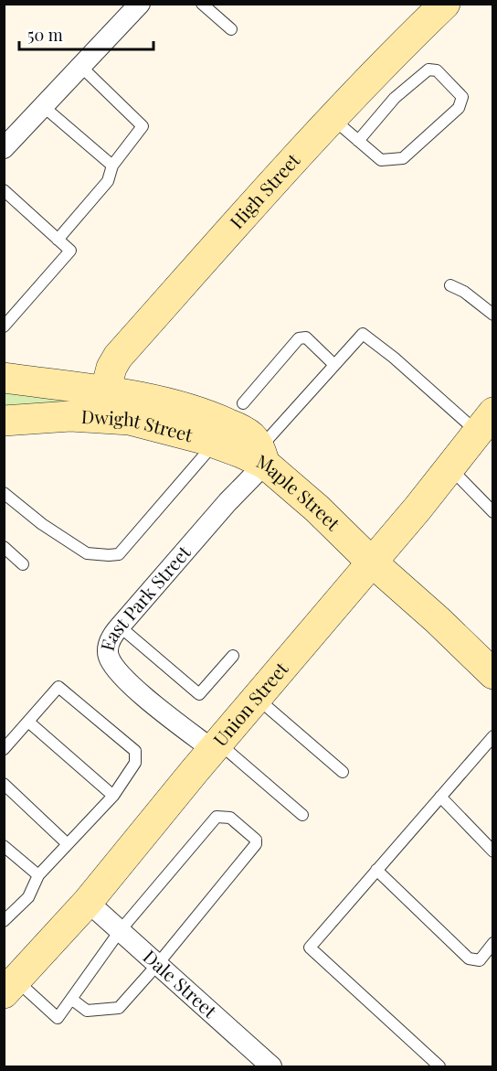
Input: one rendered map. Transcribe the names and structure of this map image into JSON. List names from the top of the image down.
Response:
{
  "streets": {
    "street": [
      "High Street",
      "Dwight Street",
      "Maple Street",
      "East Park Street",
      "Union Street",
      "Dale Street"
    ]
  },
  "crossings": [
    ["High Street", "Maple Street"],
    ["Dwight Street", "Maple Street"],
    ["Dwight Street", "East Park Street"],
    ["Maple Street", "East Park Street"],
    ["Maple Street", "Union Street"],
    ["East Park Street", "Union Street"],
    ["Union Street", "Dale Street"]
  ],
  "scale_bar": "50 m"
}
